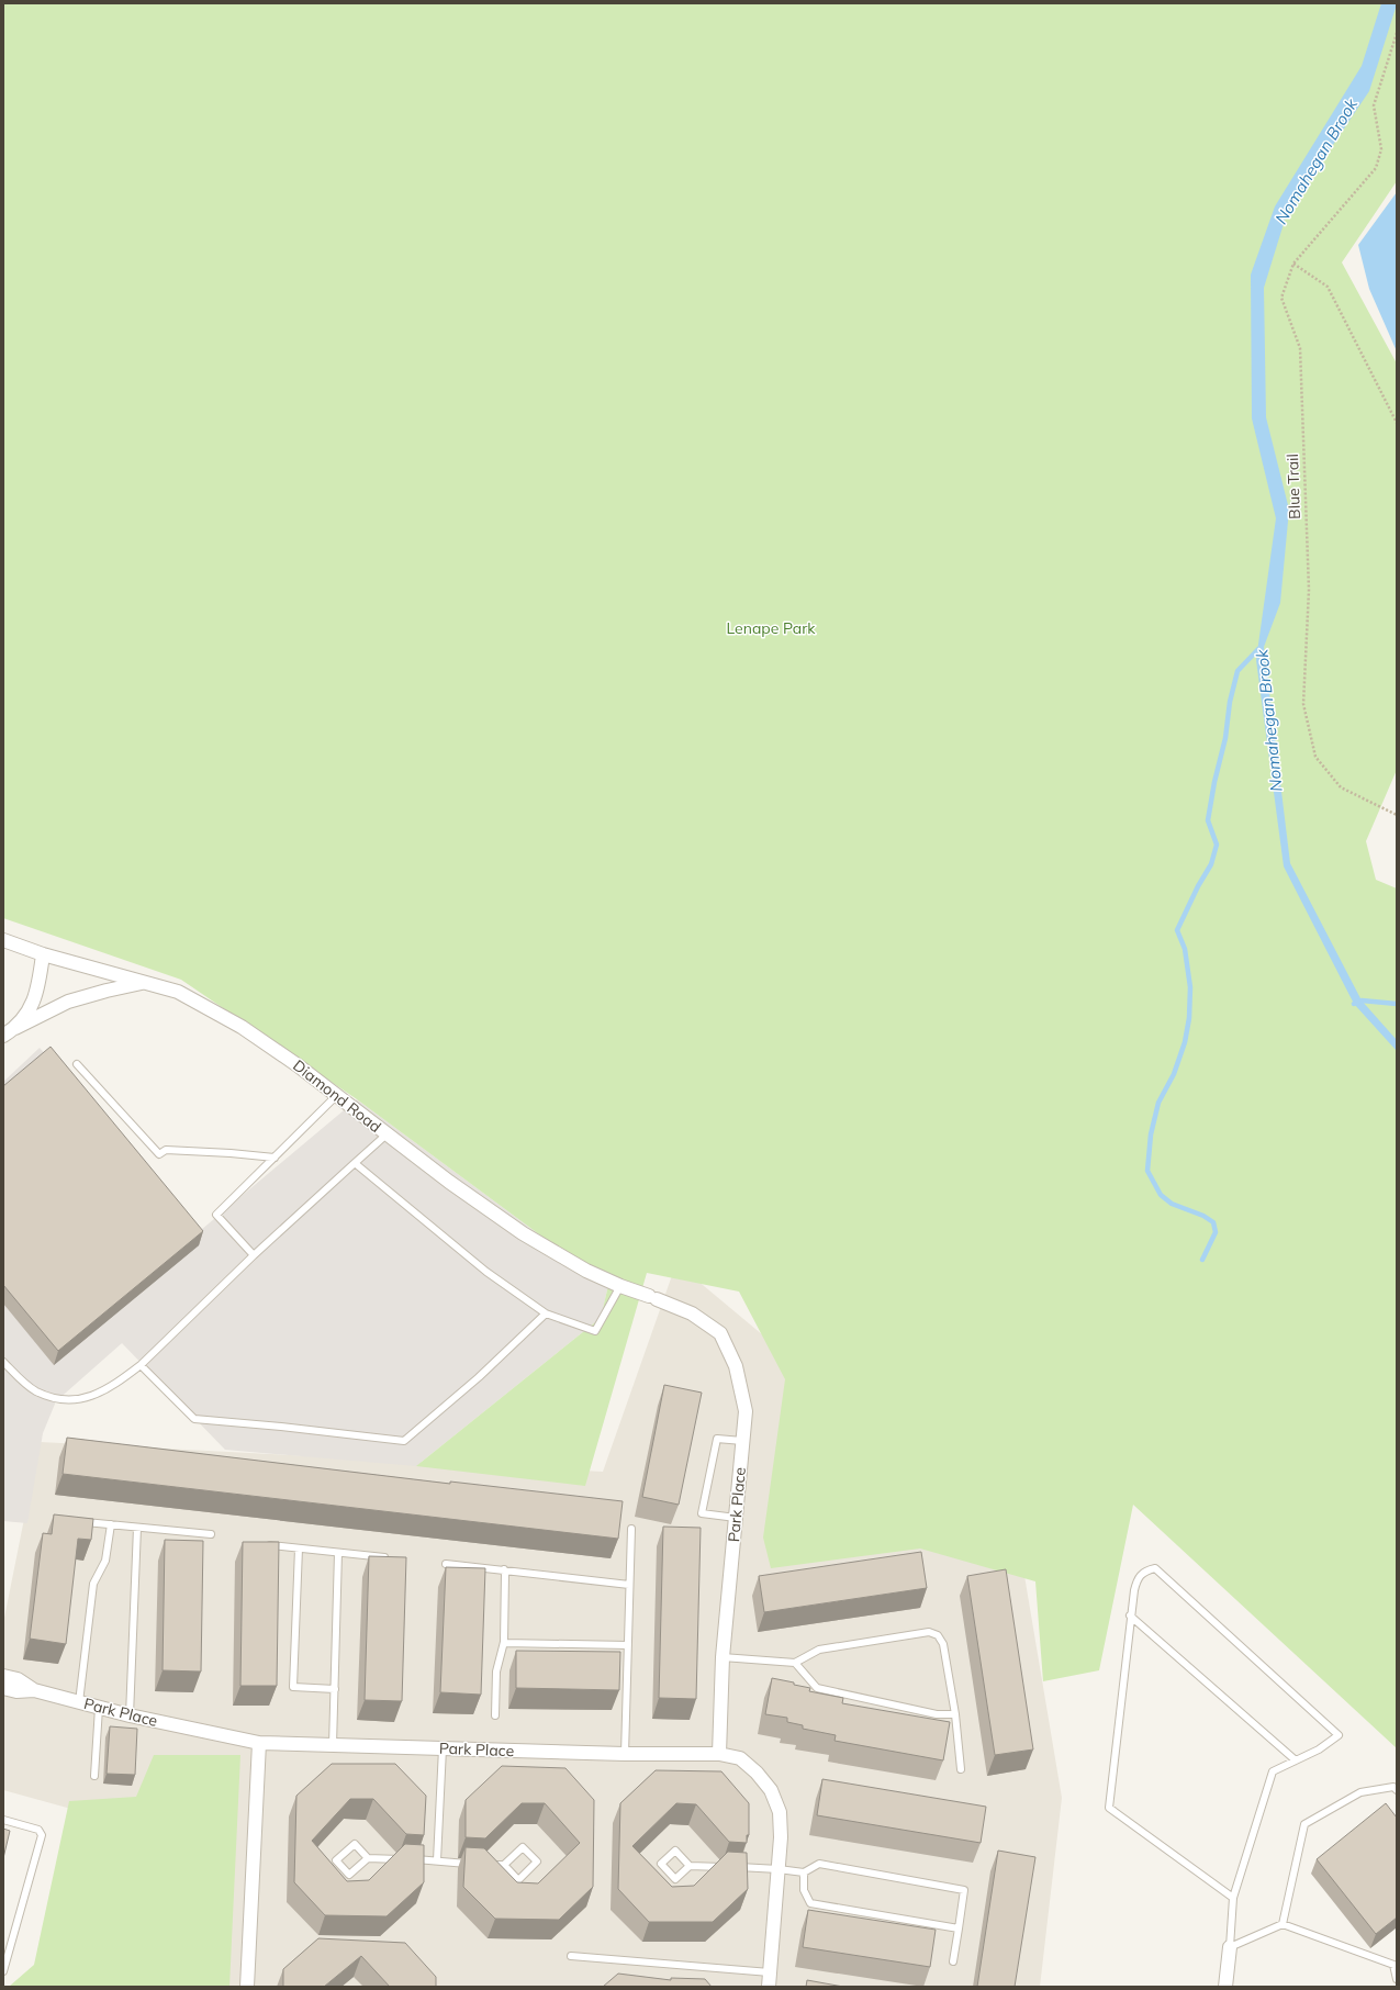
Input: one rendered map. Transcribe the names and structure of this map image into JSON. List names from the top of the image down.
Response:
{
  "streets": {
    "street": ["Diamond Road", "Park Place"],
    "path": ["Blue Trail"]
  },
  "crossings": [
    ["Diamond Road", "Park Place"]
  ],
  "water": ["Nomahegan Brook"],
  "parks": ["Lenape Park"]
}
